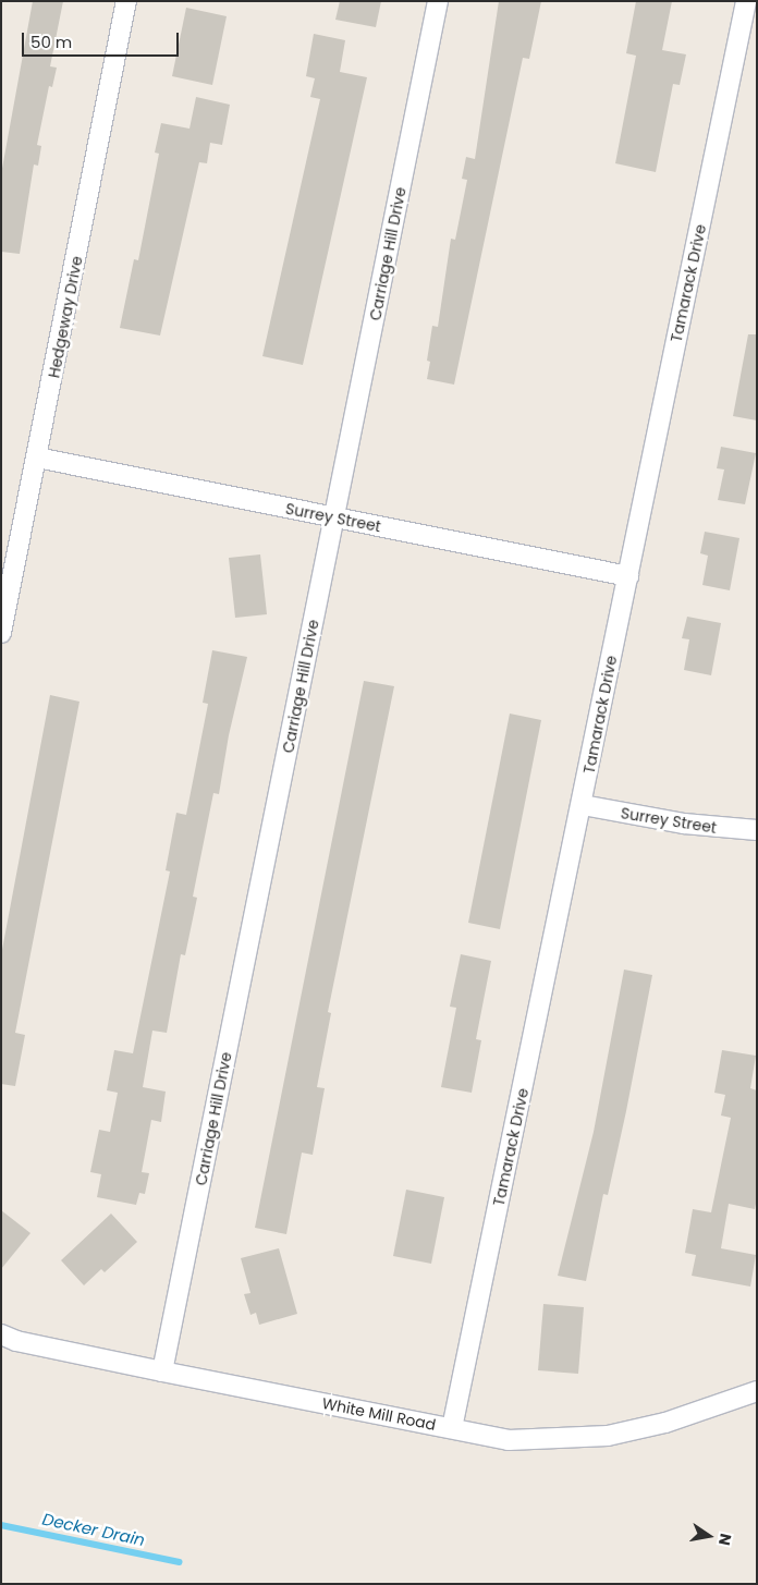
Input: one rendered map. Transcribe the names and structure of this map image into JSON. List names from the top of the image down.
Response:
{
  "streets": {
    "street": [
      "Carriage Hill Drive",
      "Tamarack Drive",
      "Hedgeway Drive",
      "Surrey Street",
      "White Mill Road"
    ]
  },
  "crossings": [
    ["Carriage Hill Drive", "Surrey Street"],
    ["Carriage Hill Drive", "White Mill Road"],
    ["Tamarack Drive", "Surrey Street"],
    ["Tamarack Drive", "White Mill Road"],
    ["Hedgeway Drive", "Surrey Street"]
  ],
  "water": ["Decker Drain"],
  "scale_bar": "50 m",
  "north": "right"
}
